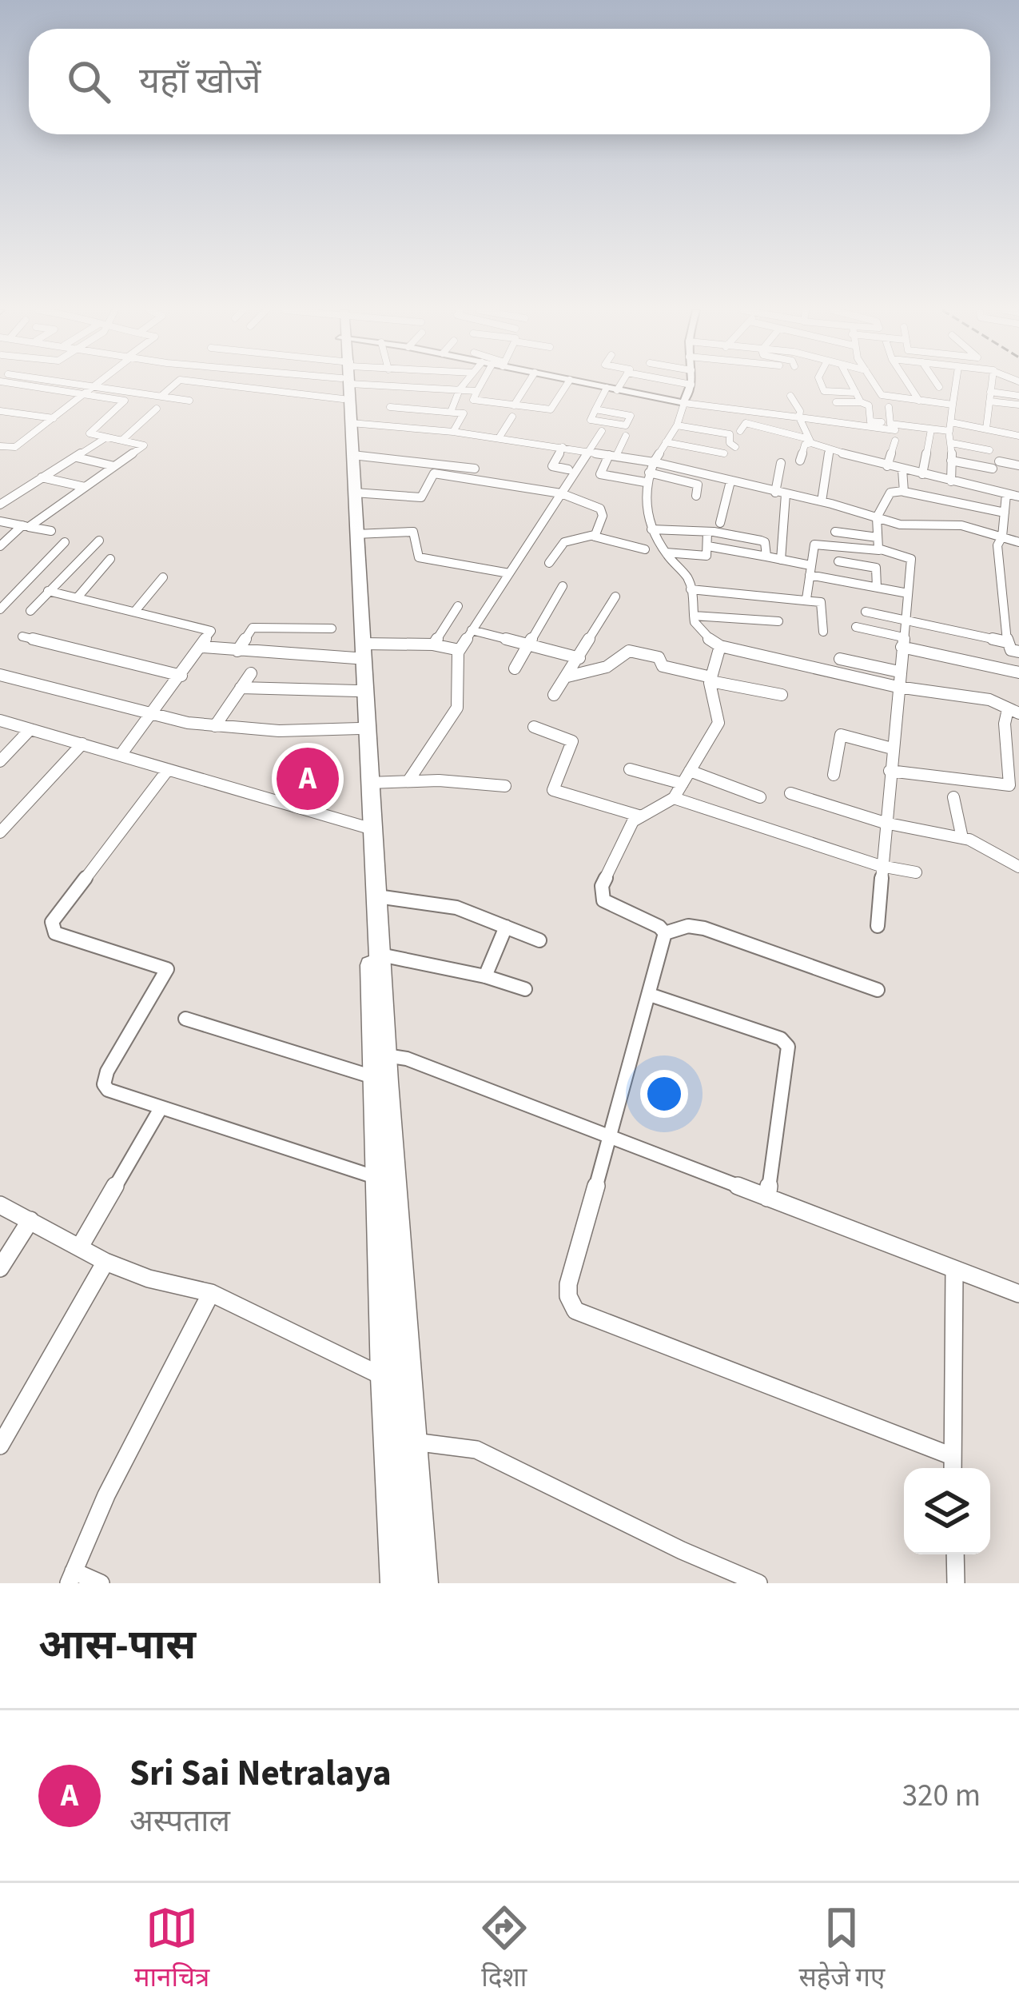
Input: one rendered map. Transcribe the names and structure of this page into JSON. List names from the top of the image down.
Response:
{
  "page": {
    "search": "यहाँ खोजें",
    "pins": "A",
    "heading": "आस-पास",
    "list": [
      {
        "mark": "A",
        "name": "Sri Sai Netralaya",
        "note": "अस्पताल",
        "value": "320 m"
      }
    ],
    "nav": ["मानचित्र", "दिशा", "सहेजे गए"]
  }
}
